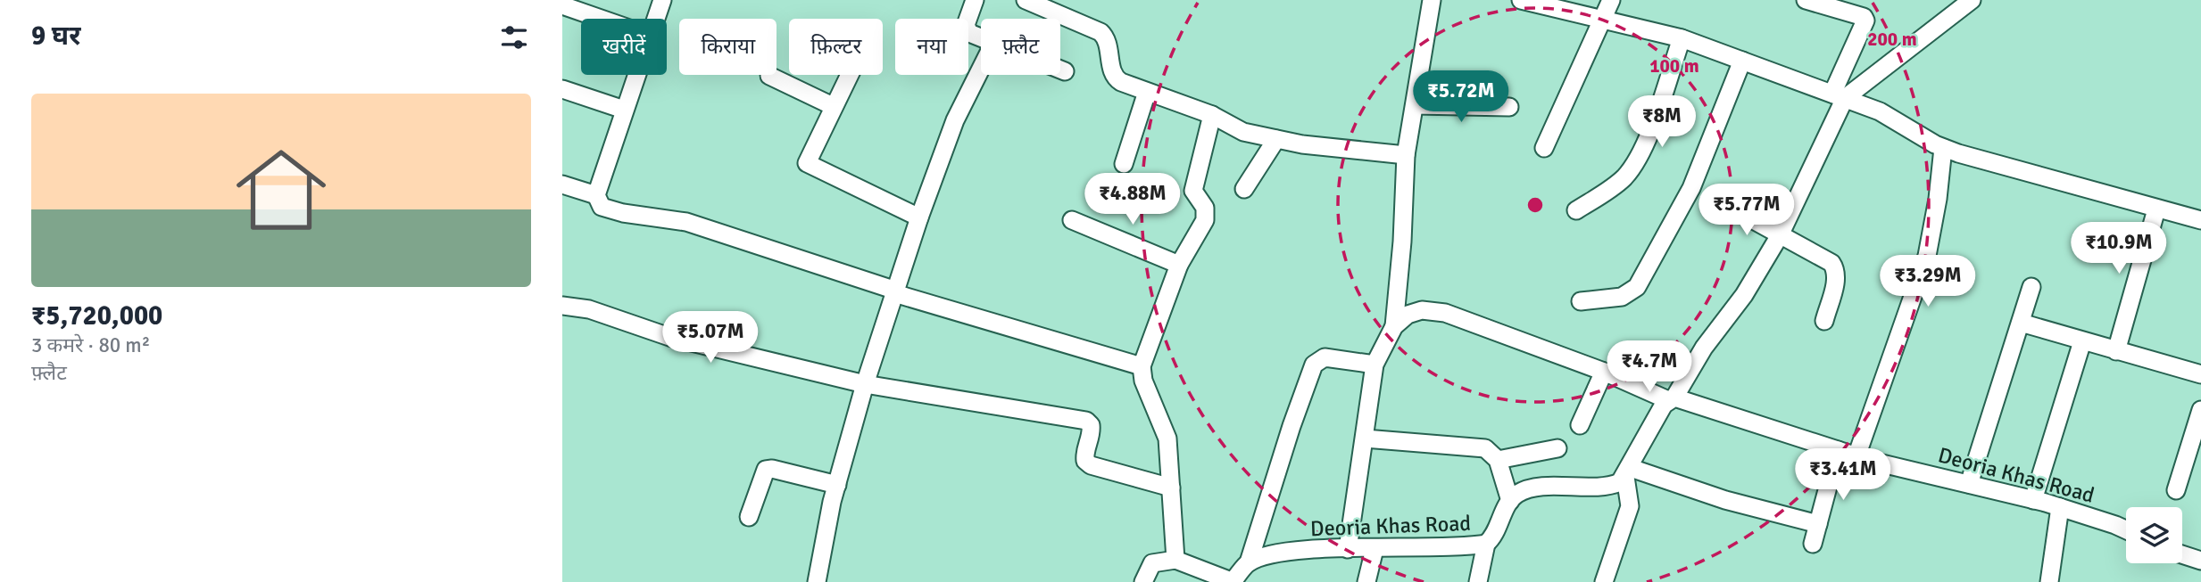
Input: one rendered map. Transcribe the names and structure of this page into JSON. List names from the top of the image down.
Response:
{
  "streets": {
    "street": ["Deoria Khas Road"]
  },
  "page": {
    "heading": "9 घर",
    "chip": [
      "खरीदें",
      "किराया",
      "फ़िल्टर",
      "नया",
      "फ़्लैट"
    ],
    "price": [
      "₹5.72M",
      "₹8M",
      "₹4.88M",
      "₹5.77M",
      "₹10.9M",
      "₹3.29M",
      "₹5.07M",
      "₹4.7M",
      "₹3.41M"
    ],
    "list": [
      {
        "name": "₹5,720,000",
        "note": "3 कमरे · 80 m² · फ़्लैट"
      }
    ]
  },
  "rings": ["200 m", "100 m"]
}
